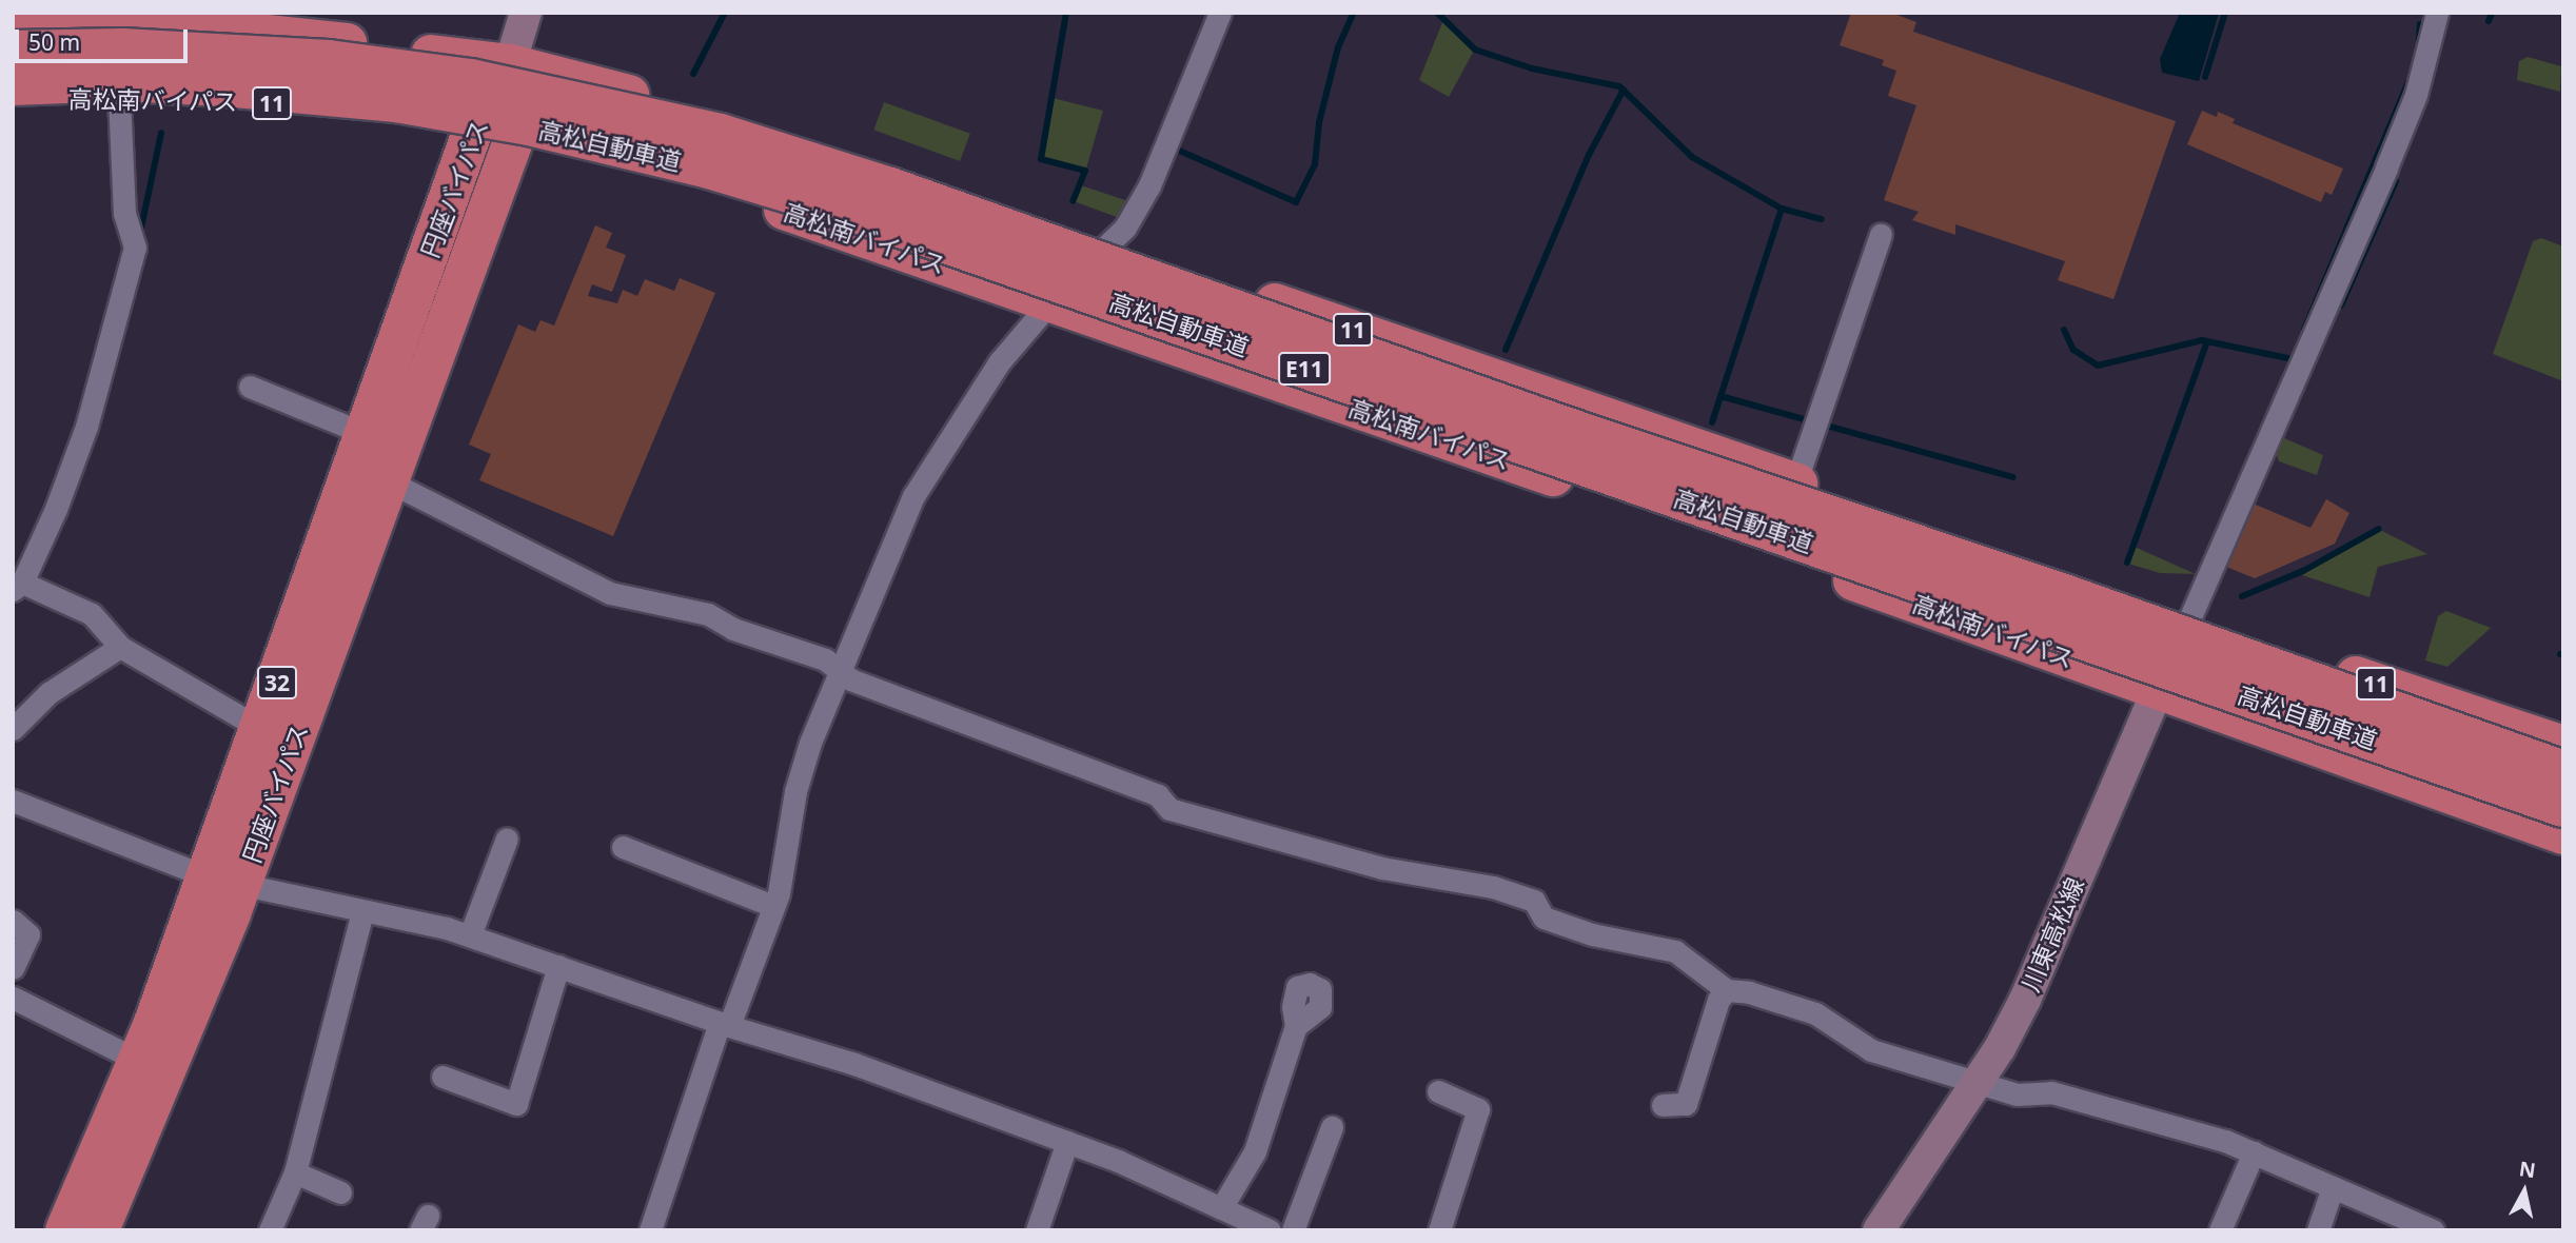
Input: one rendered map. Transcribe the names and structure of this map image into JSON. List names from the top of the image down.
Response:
{
  "streets": {
    "highway": [
      "高松南バイパス",
      "11",
      "高松自動車道",
      "円座バイパス",
      "E11",
      "32"
    ],
    "main road": ["川東高松線"]
  },
  "crossings": [
    ["高松南バイパス", "11"],
    ["高松南バイパス", "円座バイパス"],
    ["高松南バイパス", "川東高松線"],
    ["11", "高松自動車道"],
    ["11", "円座バイパス"],
    ["11", "川東高松線"]
  ],
  "scale_bar": "50 m",
  "north": "top"
}
